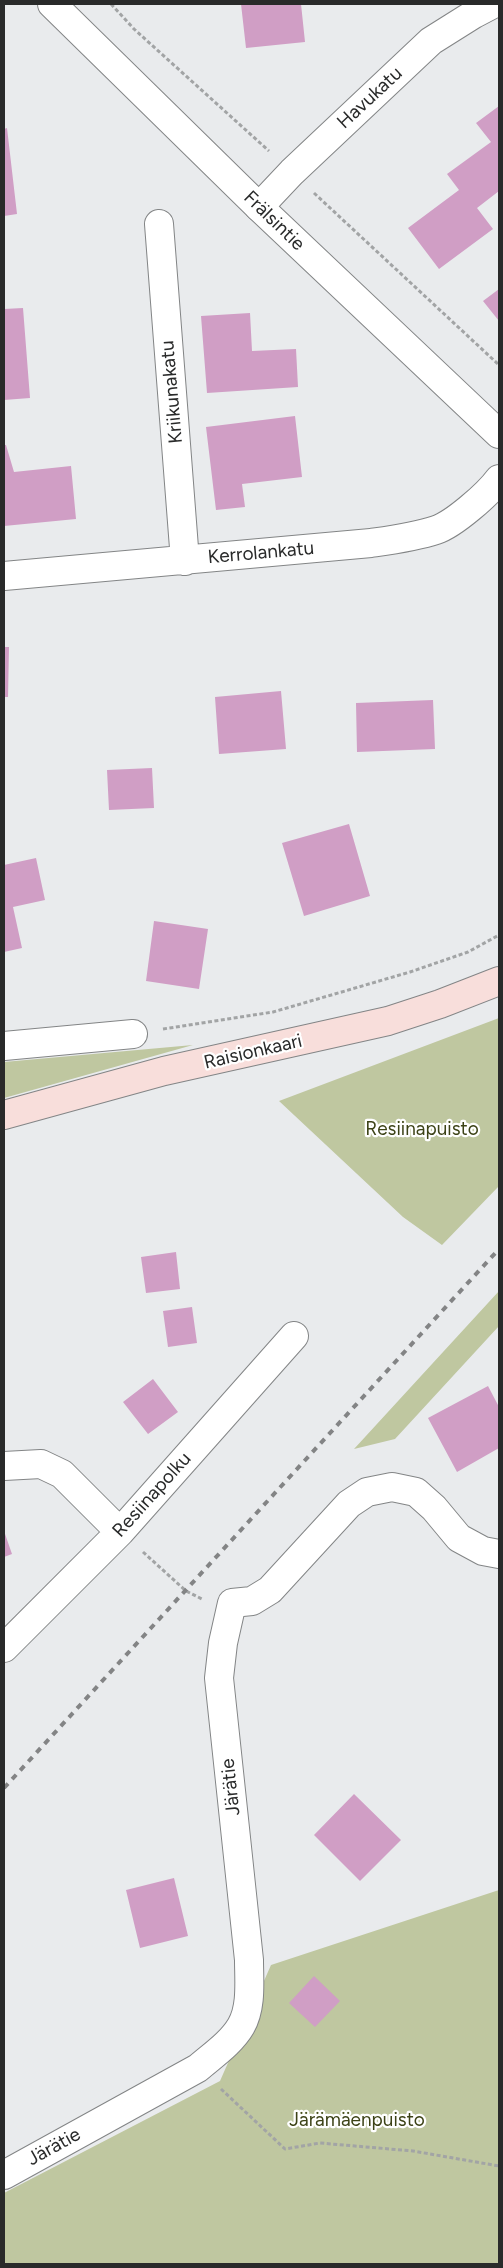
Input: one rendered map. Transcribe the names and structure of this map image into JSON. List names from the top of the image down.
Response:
{
  "streets": {
    "main road": ["Raisionkaari"],
    "street": [
      "Havukatu",
      "Frälsintie",
      "Kriikunakatu",
      "Kerrolankatu",
      "Resiinapolku",
      "Järätie"
    ]
  },
  "crossings": [
    ["Havukatu", "Frälsintie"],
    ["Kriikunakatu", "Kerrolankatu"]
  ],
  "parks": ["Resiinapuisto", "Järämäenpuisto"]
}
